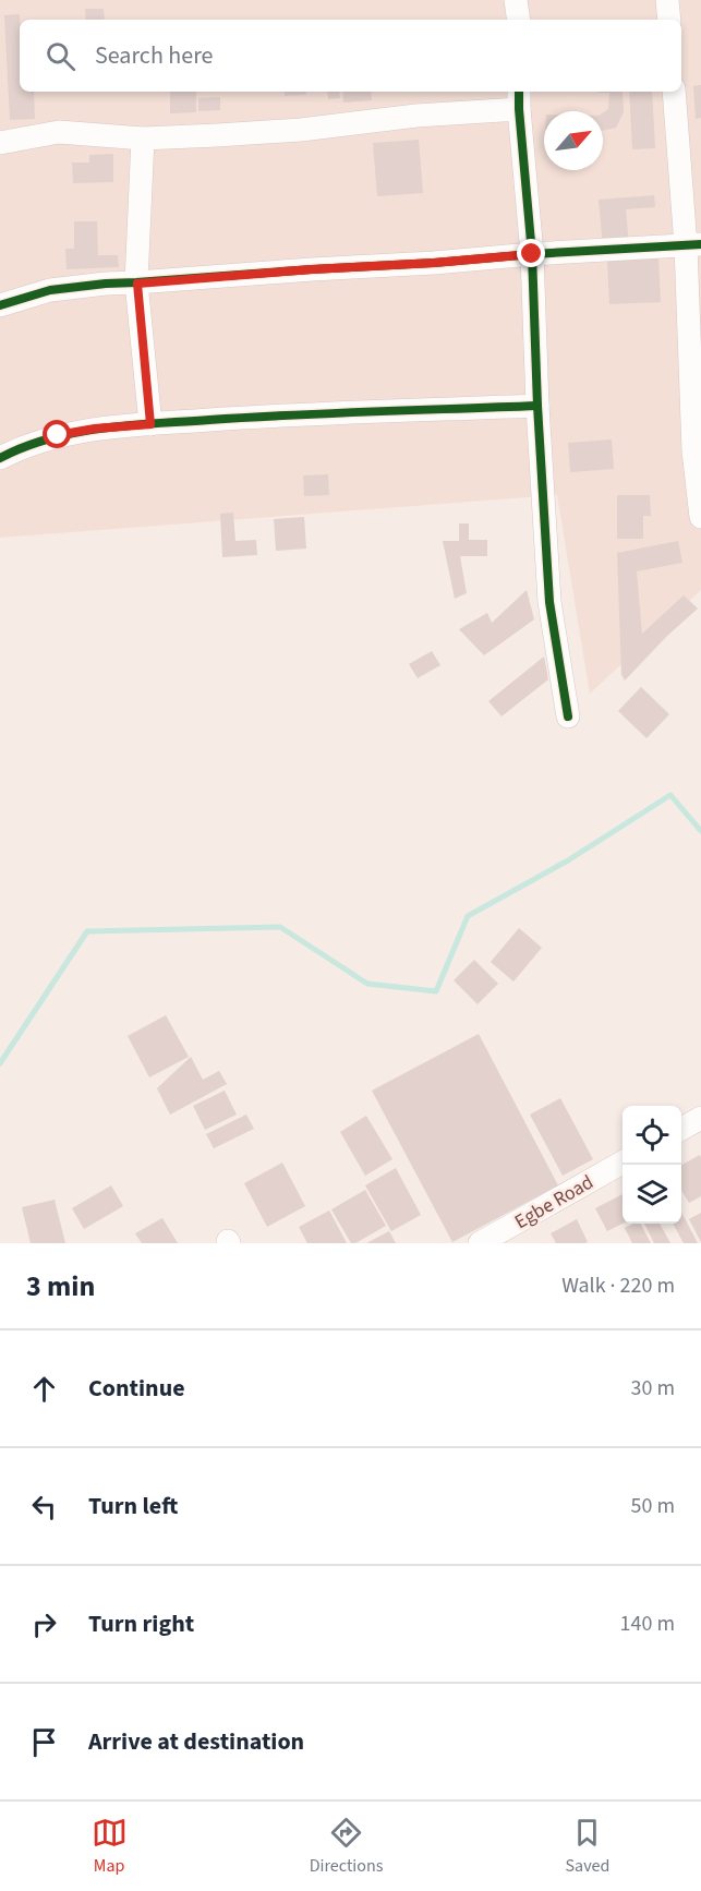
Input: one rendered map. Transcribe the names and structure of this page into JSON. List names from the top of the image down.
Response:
{
  "streets": {
    "street": ["Egbe Road"]
  },
  "north": "top right",
  "page": {
    "search": "Search here",
    "heading": ["3 min", "Walk · 220 m"],
    "list": [
      ["Continue", "30 m"],
      ["Turn left", "50 m"],
      ["Turn right", "140 m"],
      "Arrive at destination"
    ],
    "nav": ["Map", "Directions", "Saved"]
  }
}
